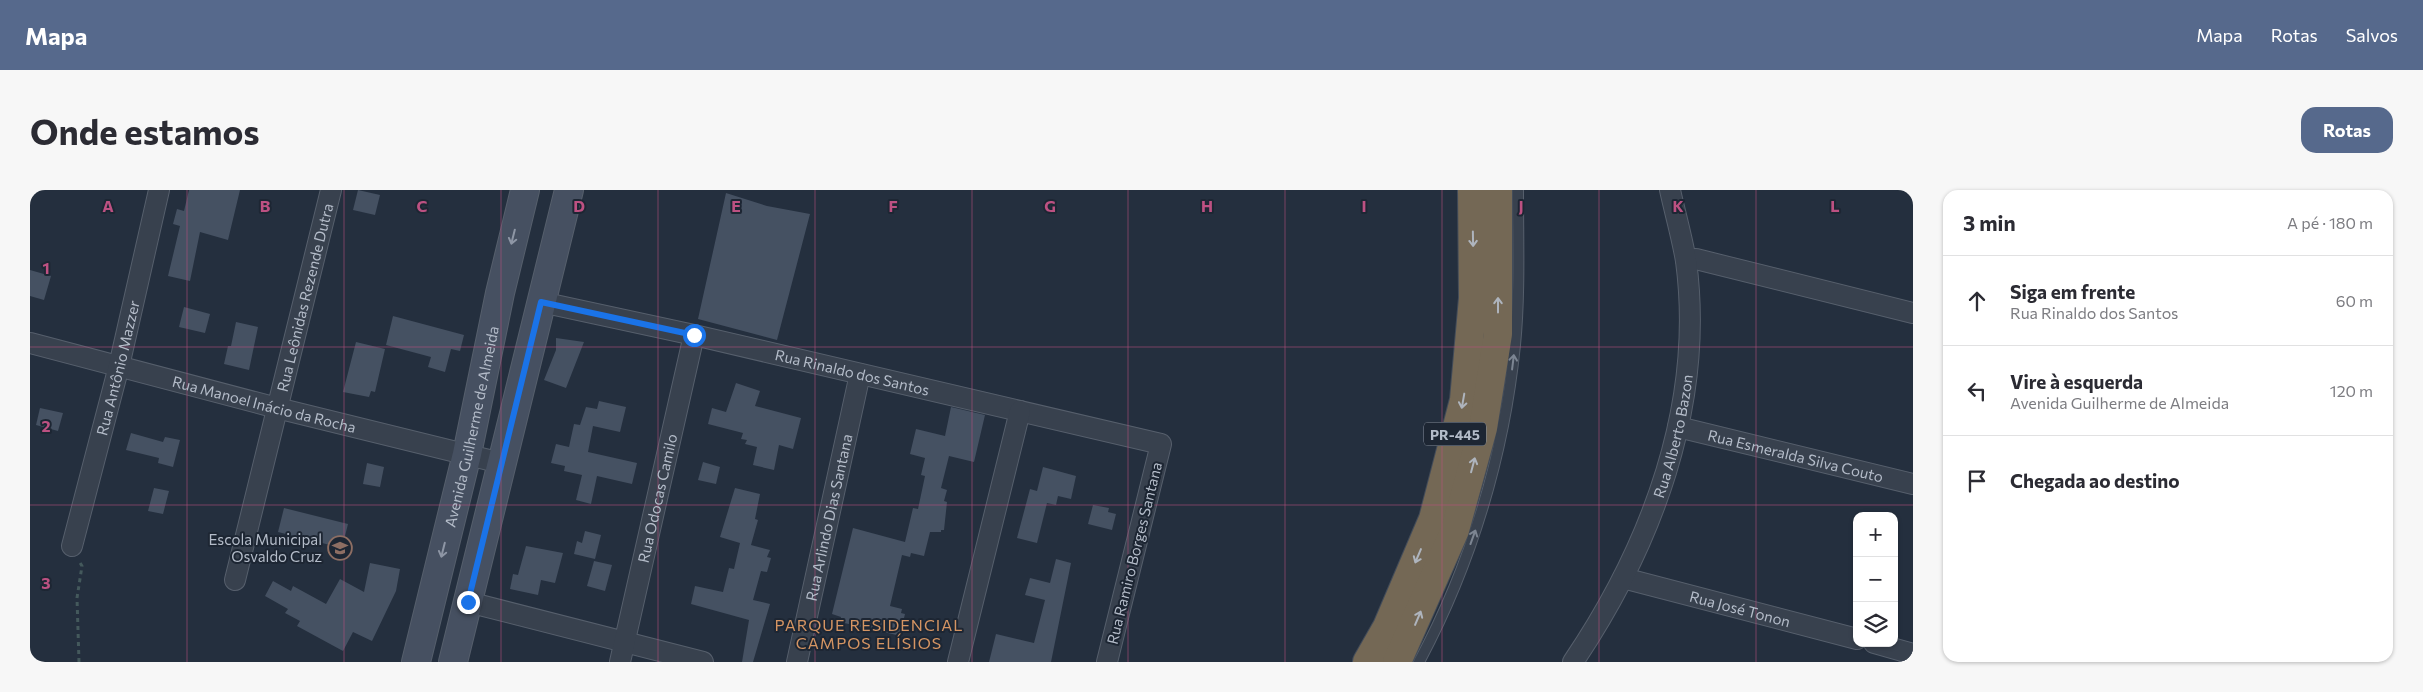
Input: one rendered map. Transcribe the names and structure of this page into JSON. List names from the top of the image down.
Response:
{
  "streets": {
    "highway": ["PR-445"],
    "street": [
      "Rua Leônidas Rezende Dutra",
      "Rua Antônio Mazzer",
      "Rua Rinaldo dos Santos",
      "Rua Manoel Inácio da Rocha",
      "Avenida Guilherme de Almeida",
      "Rua Alberto Bazon",
      "Rua Esmeralda Silva Couto",
      "Rua Odocas Camilo",
      "Rua Arlindo Dias Santana",
      "Rua Ramiro Borges Santana",
      "Rua José Tonon"
    ]
  },
  "crossings": [
    ["Rua Leônidas Rezende Dutra", "Rua Manoel Inácio da Rocha"],
    ["Rua Antônio Mazzer", "Rua Manoel Inácio da Rocha"],
    ["Rua Rinaldo dos Santos", "Rua Odocas Camilo"],
    ["Rua Rinaldo dos Santos", "Rua Arlindo Dias Santana"],
    ["Rua Rinaldo dos Santos", "Rua Ramiro Borges Santana"],
    ["Rua Manoel Inácio da Rocha", "Avenida Guilherme de Almeida"],
    ["Rua Alberto Bazon", "Rua Esmeralda Silva Couto"],
    ["Rua Alberto Bazon", "Rua José Tonon"]
  ],
  "districts": ["PARQUE RESIDENCIAL CAMPOS ELÍSIOS"],
  "places": {
    "school or university": ["Escola Municipal Osvaldo Cruz"]
  },
  "page": {
    "header": "Mapa",
    "nav": ["Mapa", "Rotas", "Salvos"],
    "buttons": "Rotas",
    "title": "Onde estamos",
    "heading": ["3 min", "A pé · 180 m"],
    "list": [
      ["Siga em frente", "Rua Rinaldo dos Santos", "60 m"],
      ["Vire à esquerda", "Avenida Guilherme de Almeida", "120 m"],
      "Chegada ao destino"
    ],
    "map_buttons": ["+", "−"]
  },
  "grid": {
    "columns": [
      "A",
      "B",
      "C",
      "D",
      "E",
      "F",
      "G",
      "H",
      "I",
      "J",
      "K",
      "L"
    ],
    "rows": ["1", "2", "3"]
  }
}
